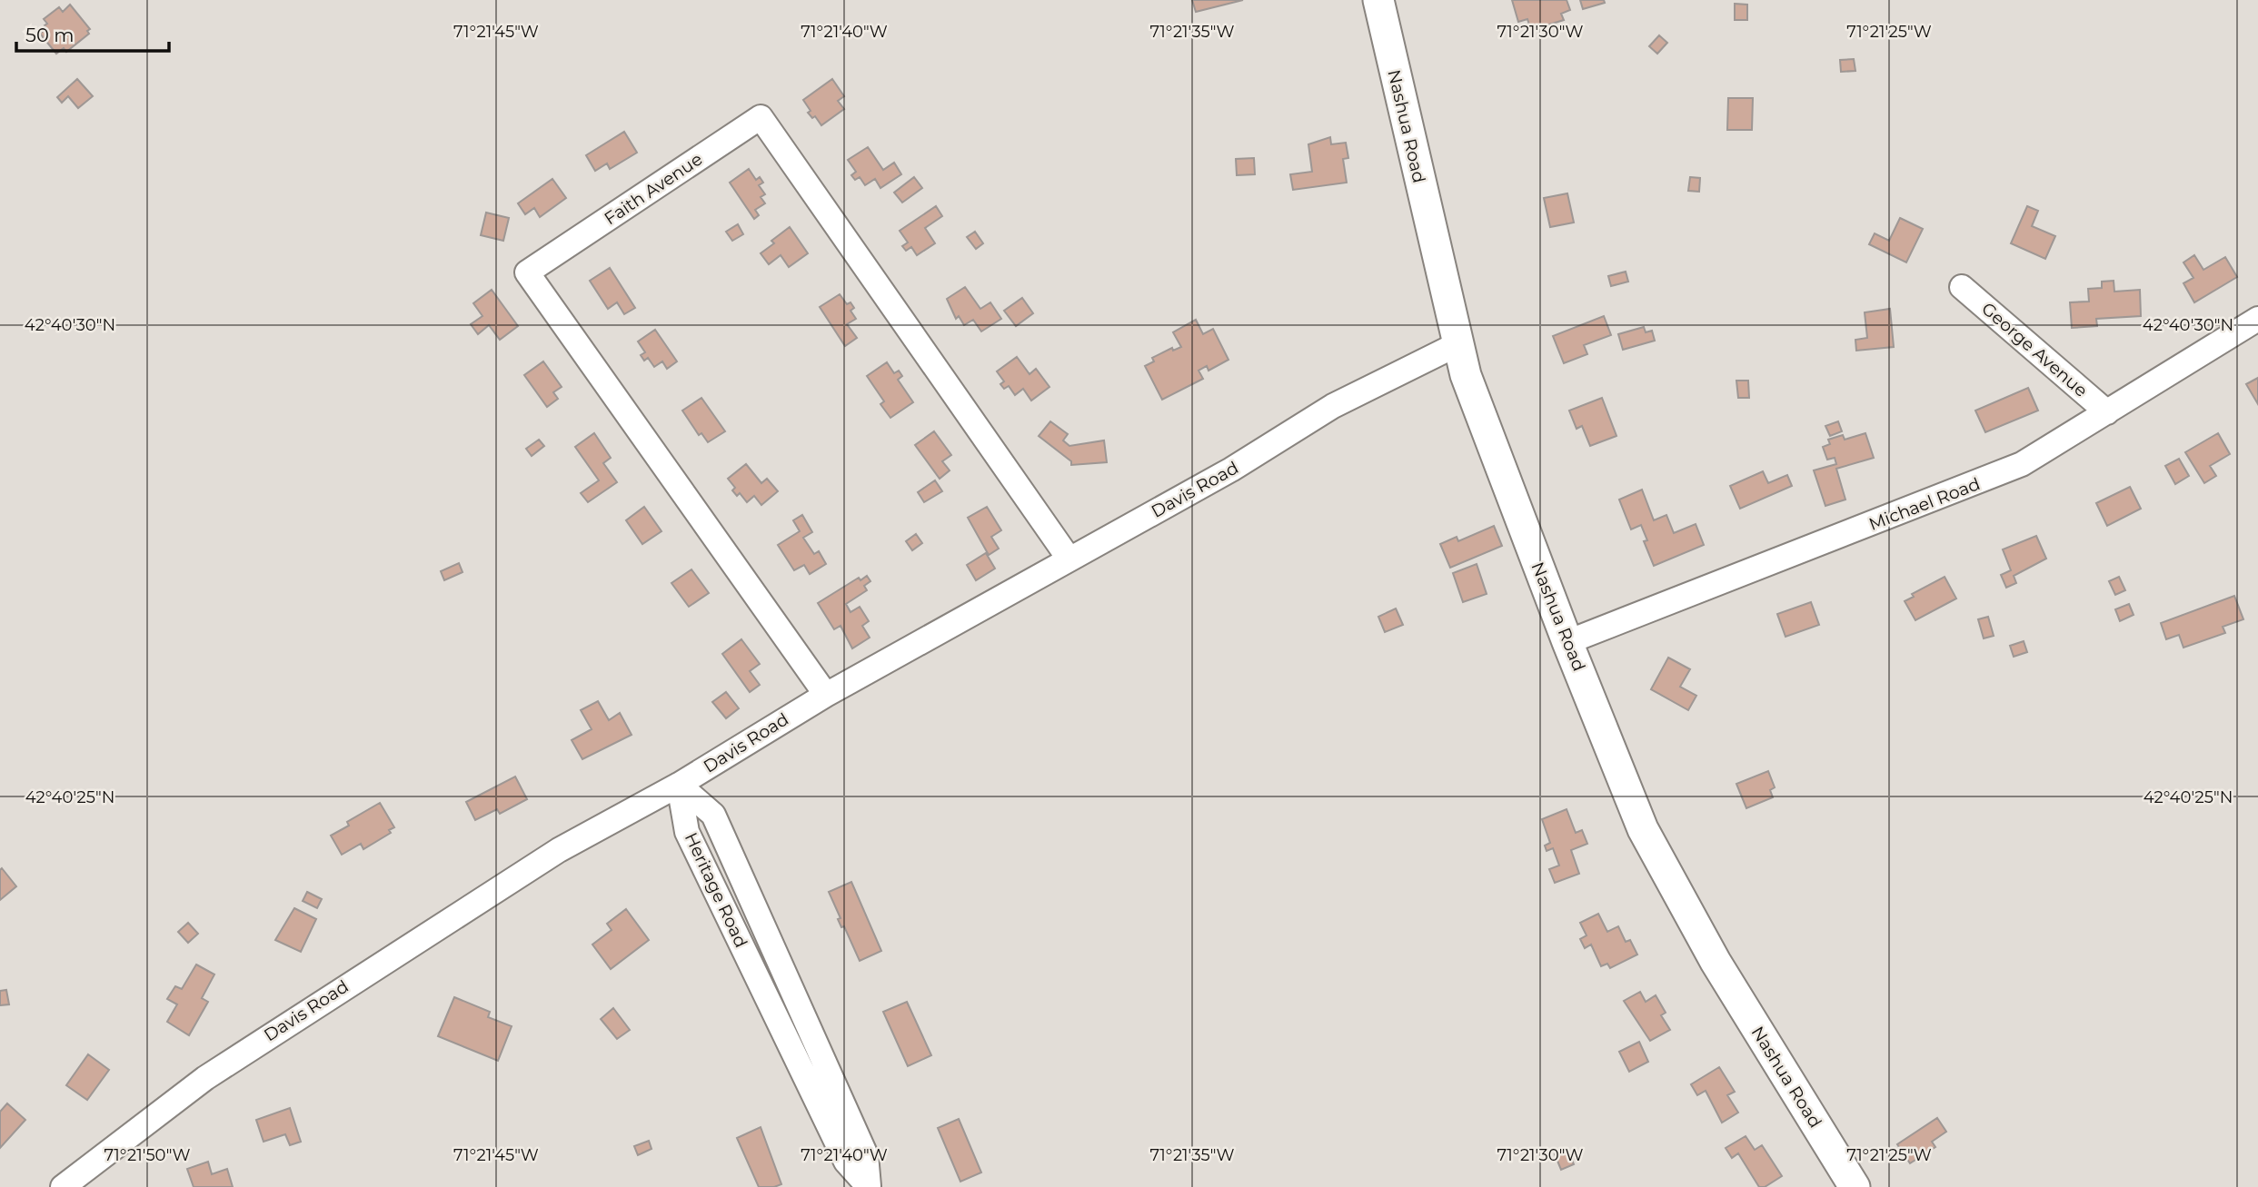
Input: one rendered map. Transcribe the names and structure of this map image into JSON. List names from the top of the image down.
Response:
{
  "streets": {
    "main road": ["Nashua Road"],
    "street": [
      "Faith Avenue",
      "George Avenue",
      "Davis Road",
      "Michael Road",
      "Heritage Road"
    ]
  },
  "crossings": [
    ["Nashua Road", "Davis Road"],
    ["Nashua Road", "Michael Road"],
    ["Faith Avenue", "Davis Road"],
    ["George Avenue", "Michael Road"],
    ["Davis Road", "Heritage Road"]
  ],
  "scale_bar": "50 m",
  "coordinates": [
    "71°21'45\"W",
    "71°21'40\"W",
    "71°21'35\"W",
    "71°21'30\"W",
    "71°21'25\"W",
    "42°40'30\"N",
    "42°40'25\"N",
    "71°21'50\"W"
  ]
}
